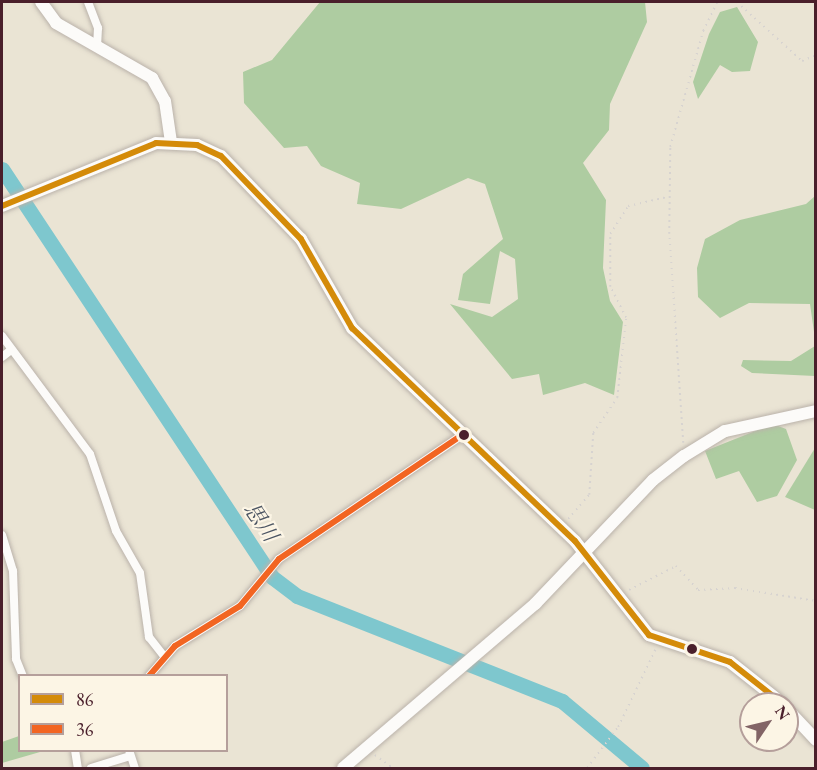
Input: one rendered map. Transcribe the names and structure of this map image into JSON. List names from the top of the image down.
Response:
{
  "water": ["思川"],
  "lines": ["transit line 86", "transit line 36"],
  "legend": ["86", "36"],
  "north": "top right"
}
